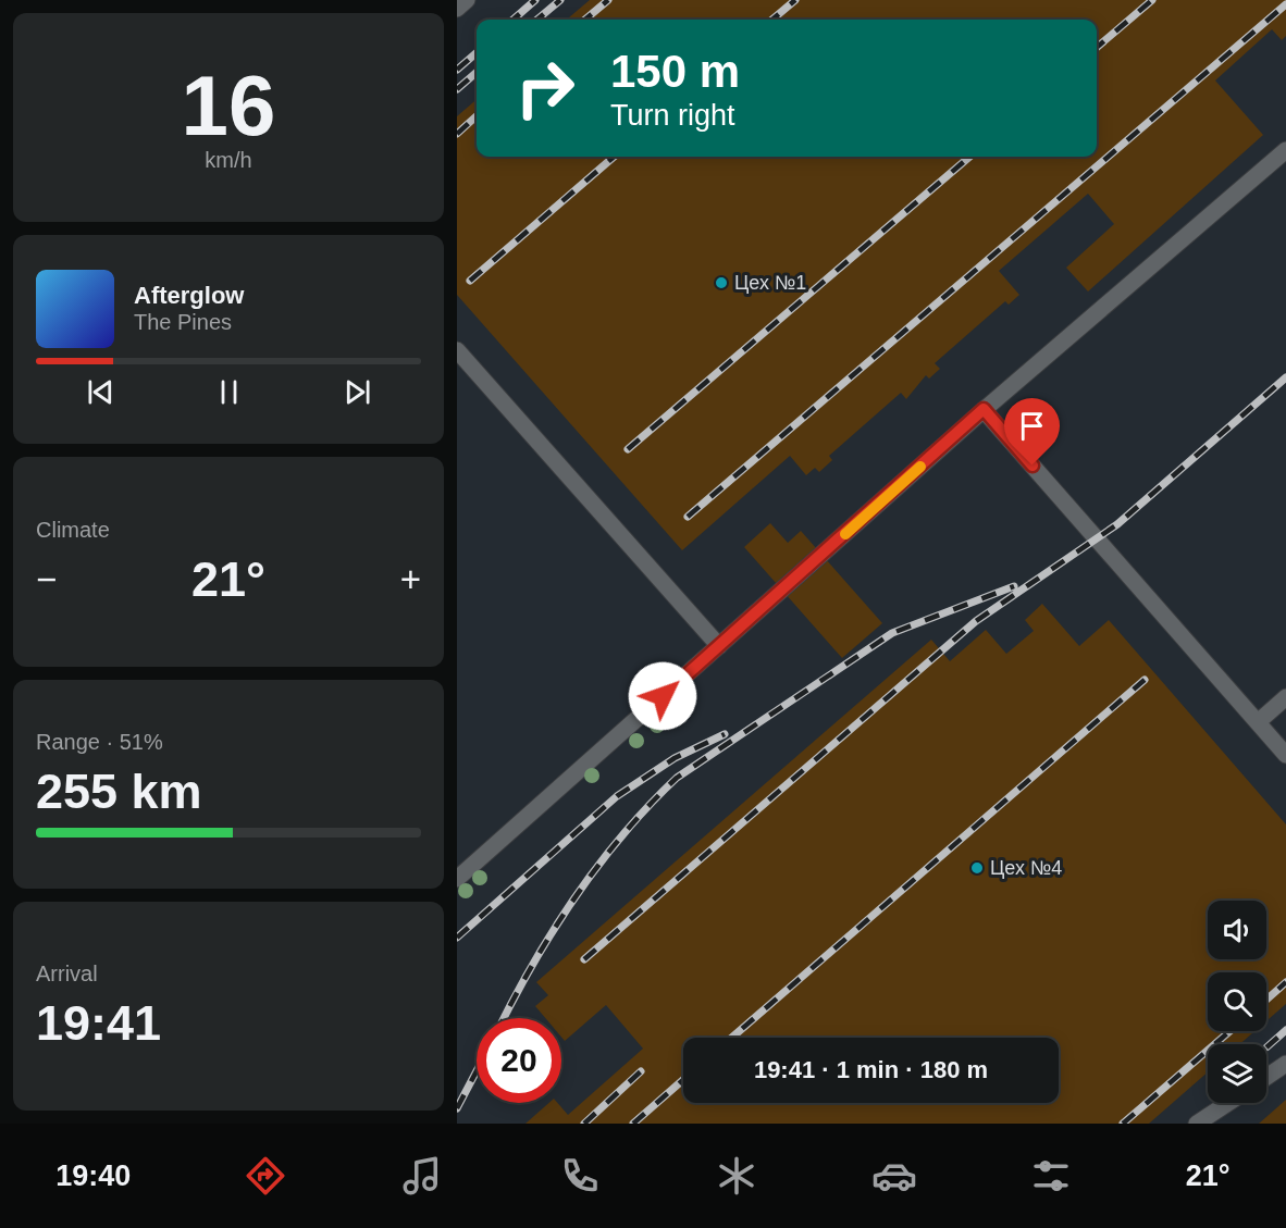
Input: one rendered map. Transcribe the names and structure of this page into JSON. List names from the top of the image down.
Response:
{
  "places": ["Цех №1", "Цех №4"],
  "page": {
    "tile": [
      ["16", "km/h"],
      "Climate",
      ["Range · 51%", "255 km"],
      ["Arrival", "19:41"]
    ],
    "turn": ["150 m", "Turn right"],
    "song": ["Afterglow", "The Pines"],
    "heat": ["−", "21°", "+"],
    "limit": "20",
    "trip": "19:41 · 1 min · 180 m",
    "tabs": ["19:40", "21°"]
  }
}
